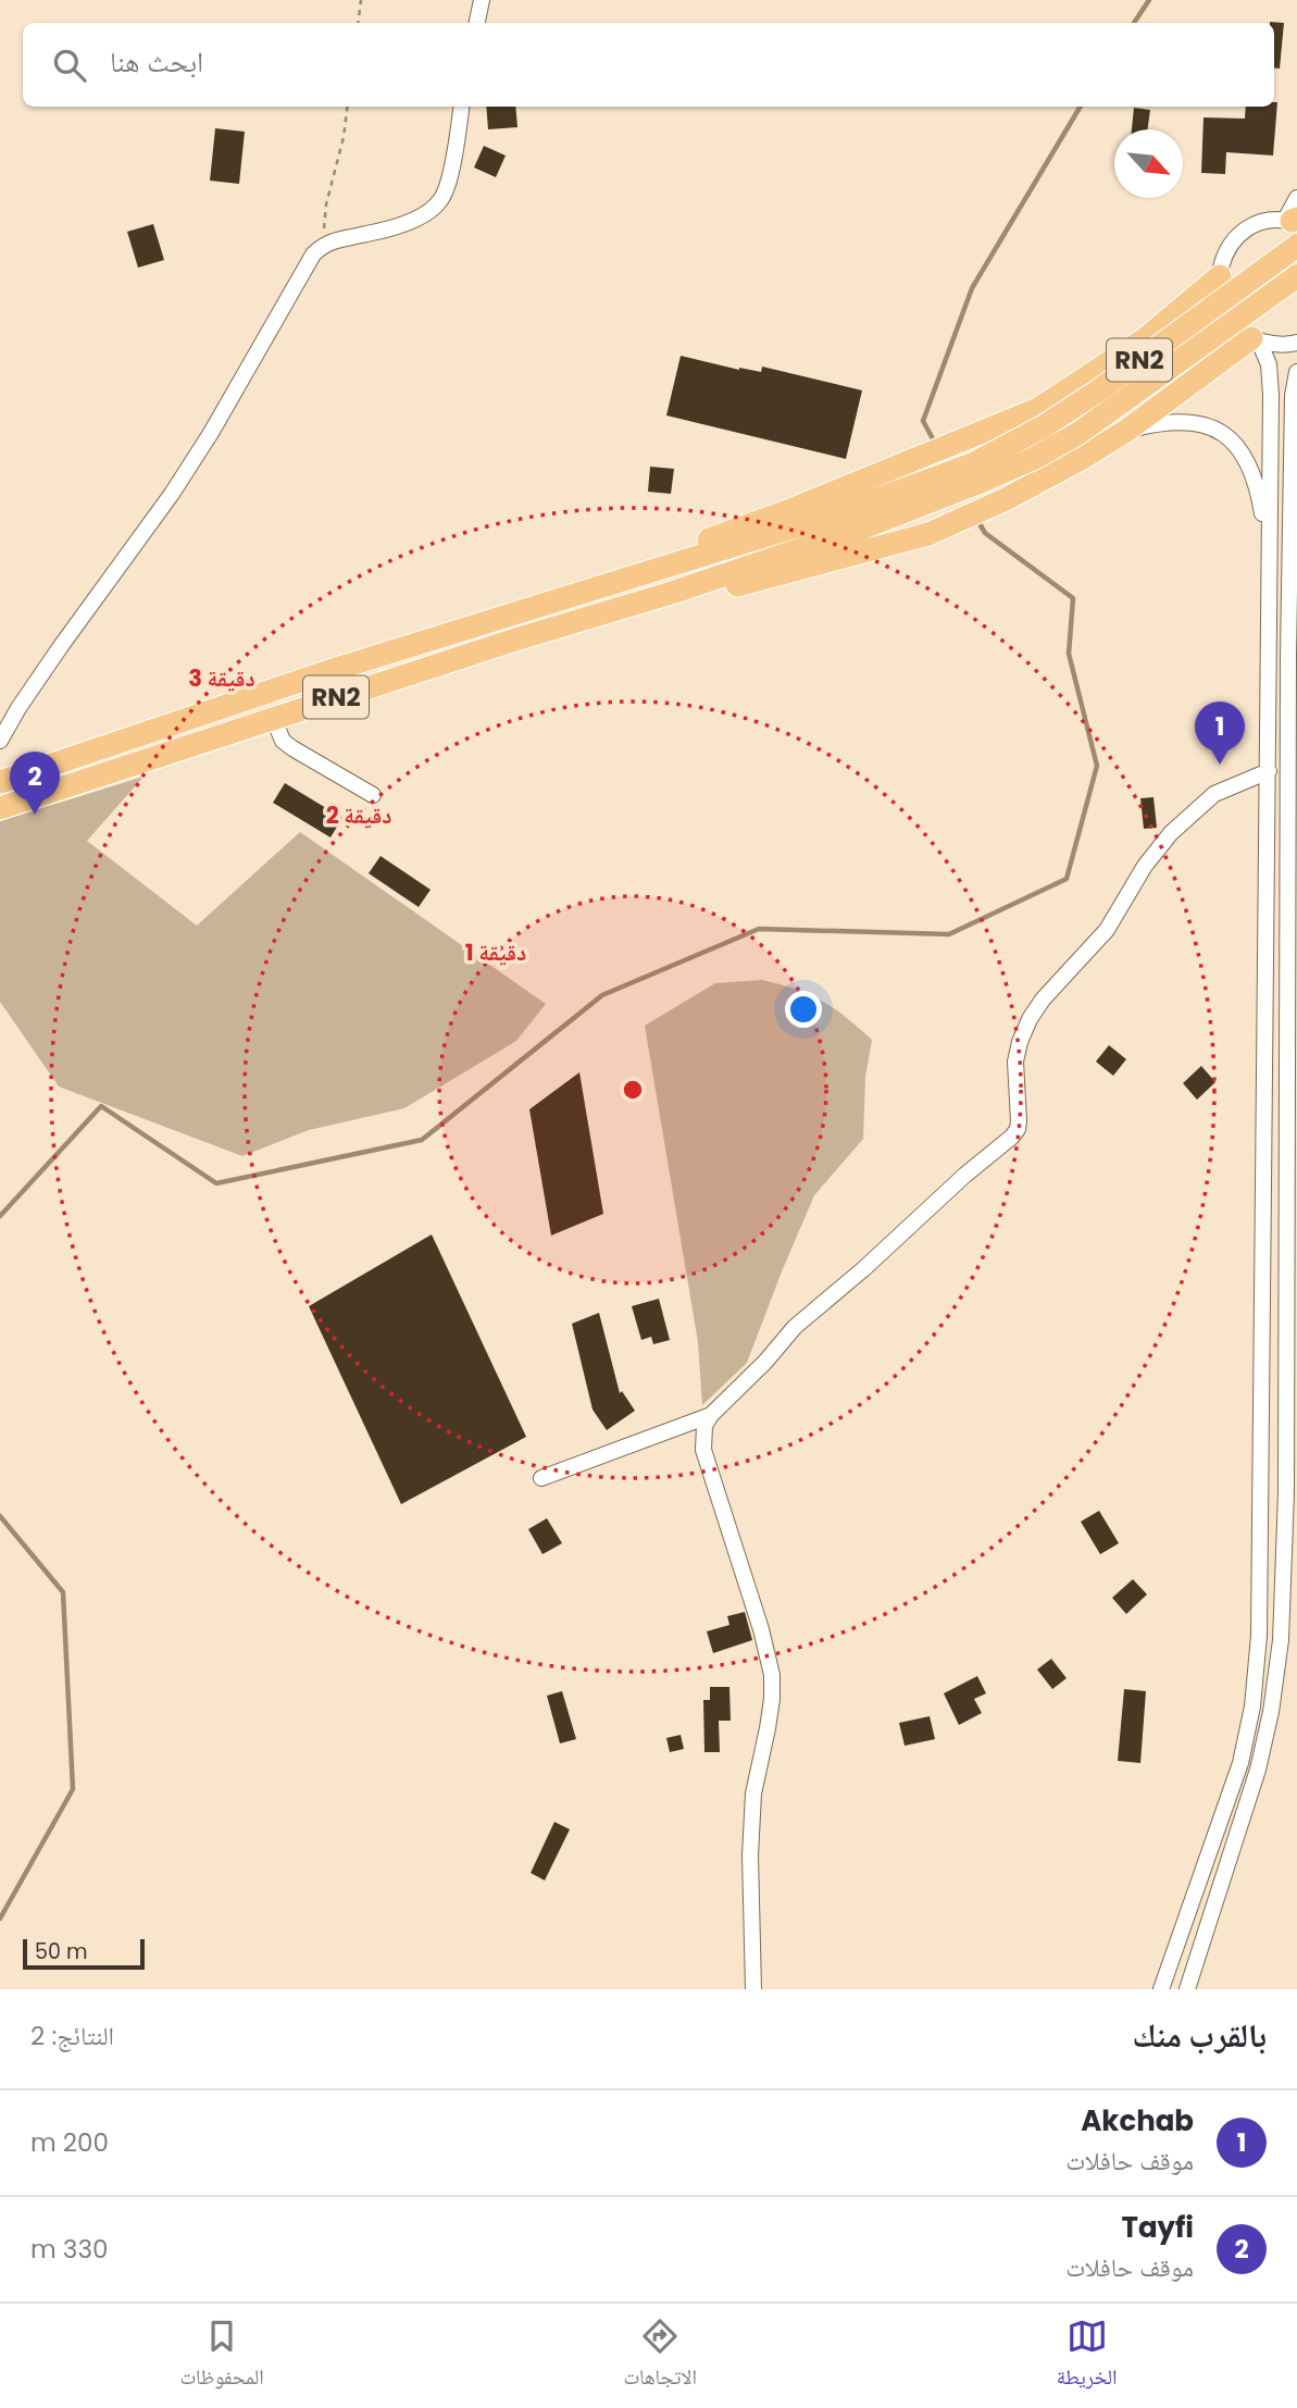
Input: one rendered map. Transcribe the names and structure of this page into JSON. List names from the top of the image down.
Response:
{
  "streets": {
    "highway": ["RN2"]
  },
  "scale_bar": "50 m",
  "north": "bottom right",
  "page": {
    "search": "ابحث هنا",
    "pins": ["1", "2"],
    "scale": "50 m",
    "heading": ["بالقرب منك", "النتائج: 2"],
    "list": [
      {
        "mark": "1",
        "name": "Akchab",
        "note": "موقف حافلات",
        "value": "200 m"
      },
      {
        "mark": "2",
        "name": "Tayfi",
        "note": "موقف حافلات",
        "value": "330 m"
      }
    ],
    "nav": ["الخريطة", "الاتجاهات", "المحفوظات"]
  },
  "rings": ["3 دقيقة", "2 دقيقة", "1 دقيقة"]
}
